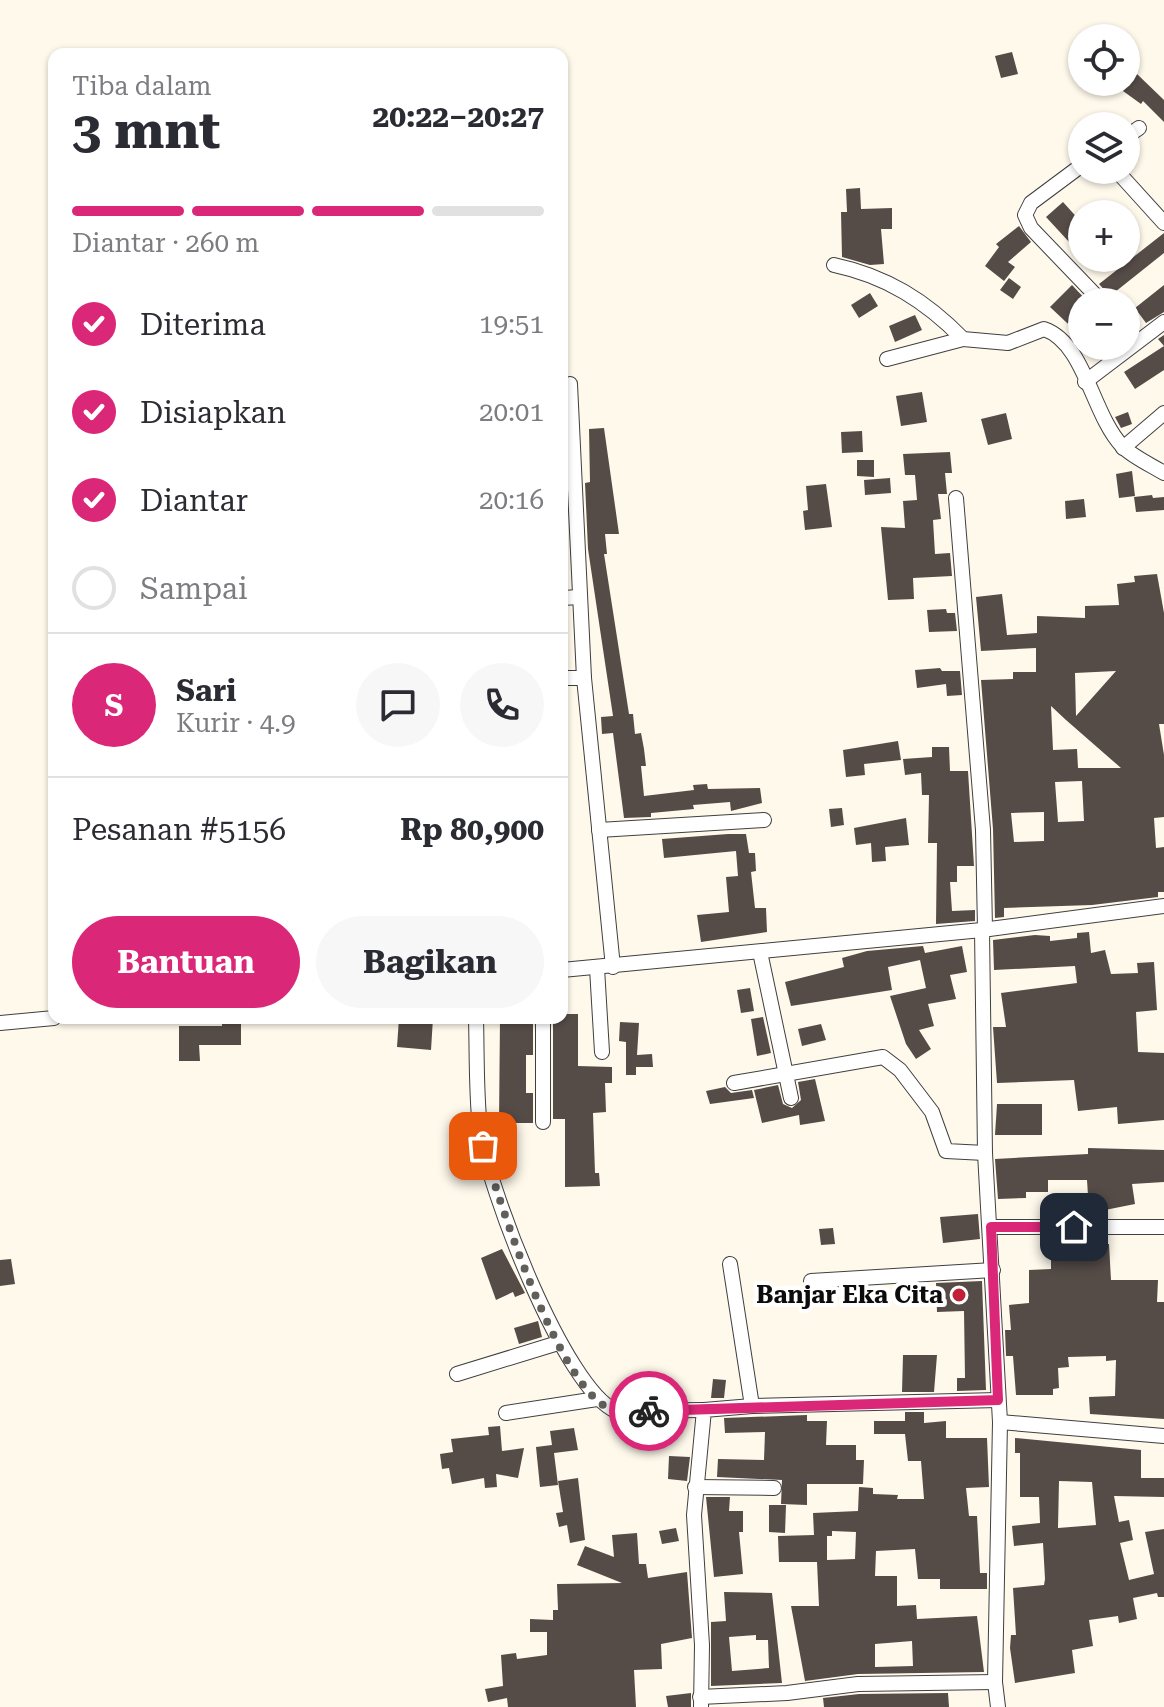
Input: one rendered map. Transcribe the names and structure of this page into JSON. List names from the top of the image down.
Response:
{
  "places": ["Banjar Eka Cita"],
  "page": {
    "map_buttons": ["+", "−"],
    "heading": ["3 mnt", "Tiba dalam", "20:22–20:27"],
    "panel": [
      "Sari",
      "Kurir · 4.9",
      "Pesanan #5156",
      "Rp 80,900"
    ],
    "bar": "Diantar · 260 m",
    "list": [
      ["Diterima", "19:51"],
      ["Disiapkan", "20:01"],
      ["Diantar", "20:16"],
      "Sampai"
    ],
    "round": "S",
    "buttons": ["Bantuan", "Bagikan"]
  }
}
